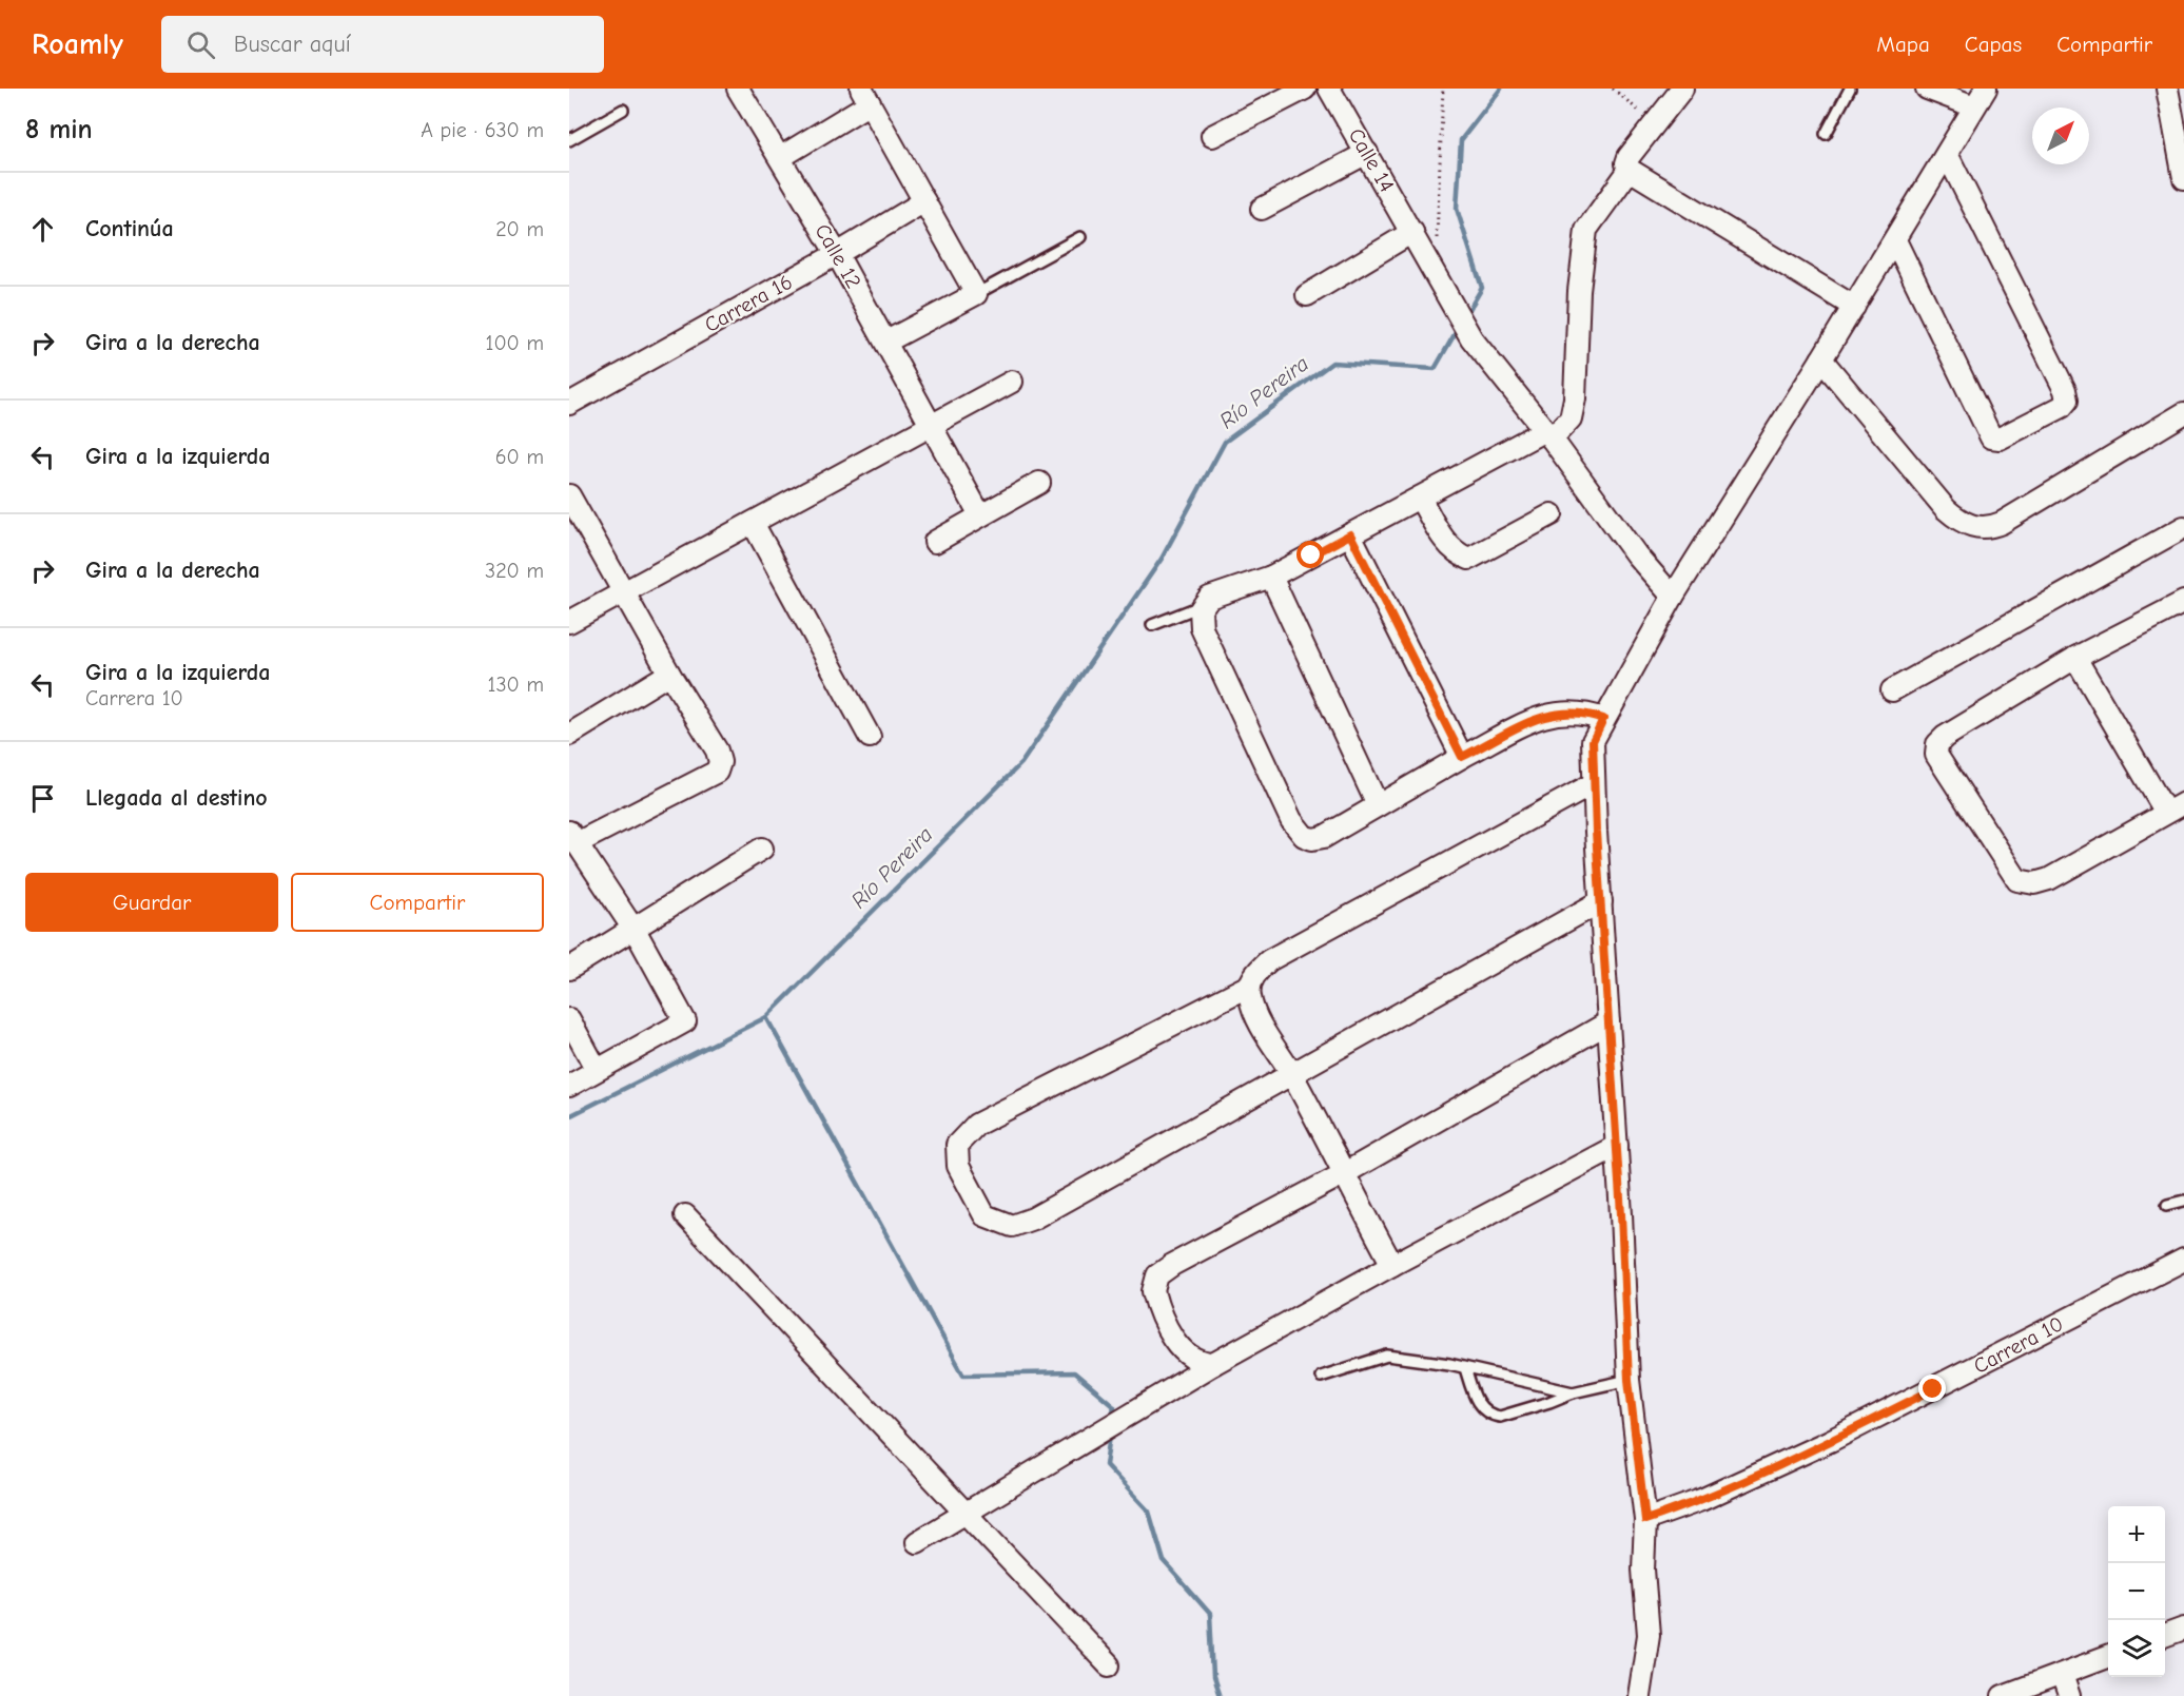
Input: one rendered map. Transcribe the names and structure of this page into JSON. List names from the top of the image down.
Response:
{
  "streets": {
    "street": [
      "Calle 14",
      "Calle 12",
      "Carrera 16",
      "Carrera 10"
    ]
  },
  "crossings": [
    ["Calle 12", "Carrera 16"]
  ],
  "water": ["Río Pereira"],
  "north": "top right",
  "page": {
    "header": "Roamly",
    "search": "Buscar aquí",
    "nav": ["Mapa", "Capas", "Compartir"],
    "heading": ["8 min", "A pie · 630 m"],
    "list": [
      ["Continúa", "20 m"],
      ["Gira a la derecha", "100 m"],
      ["Gira a la izquierda", "60 m"],
      ["Gira a la derecha", "320 m"],
      ["Gira a la izquierda", "Carrera 10", "130 m"],
      "Llegada al destino"
    ],
    "buttons": ["Guardar", "Compartir"],
    "map_buttons": ["+", "−"]
  }
}
